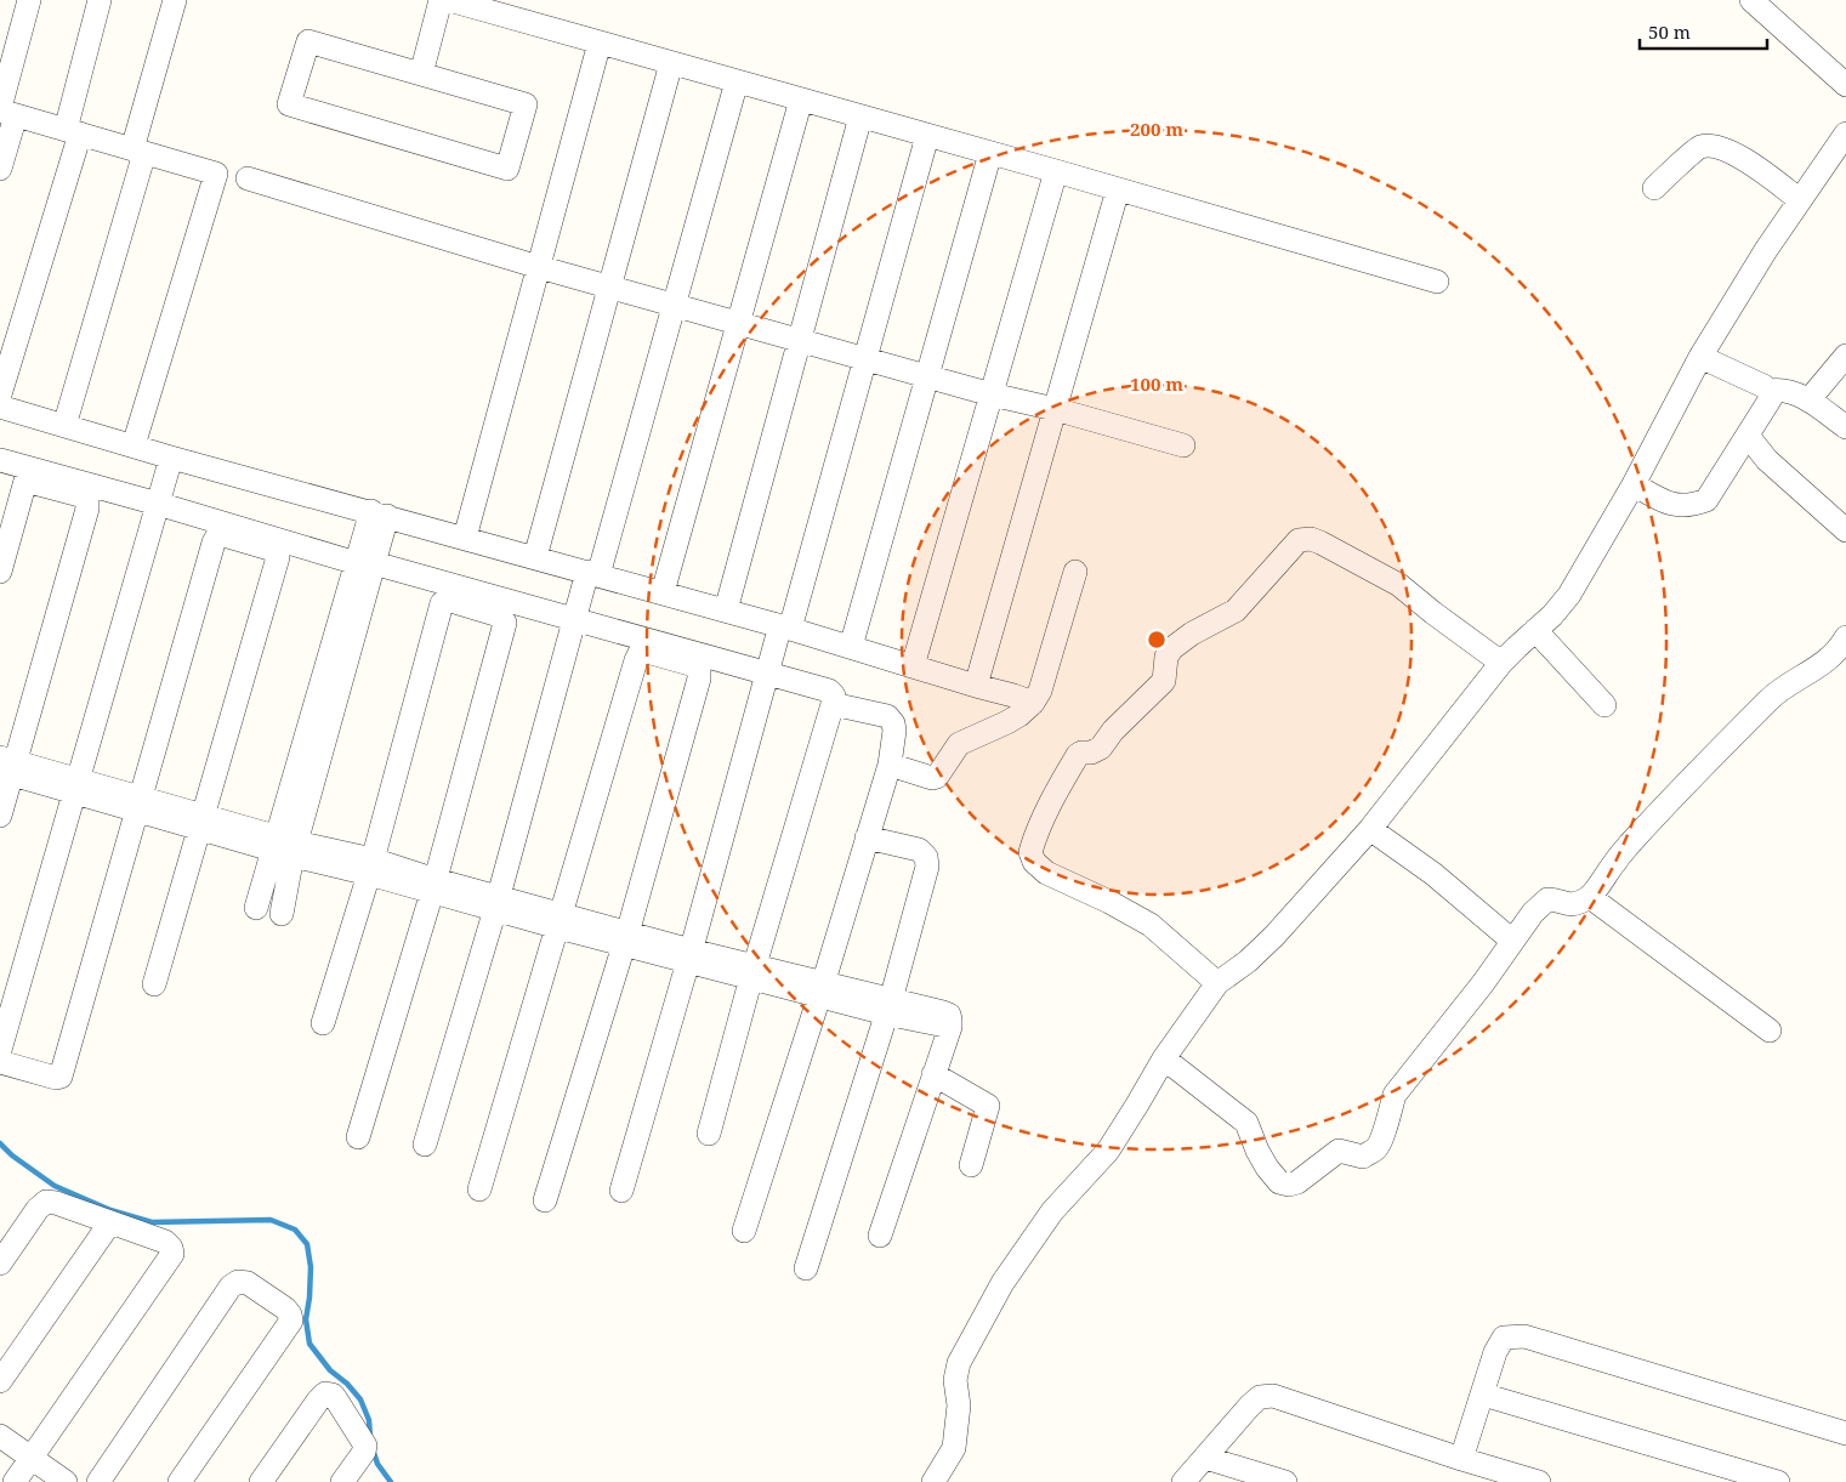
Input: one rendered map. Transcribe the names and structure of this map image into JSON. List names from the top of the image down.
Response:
{
  "scale_bar": "50 m",
  "rings": ["200 m", "100 m"]
}
